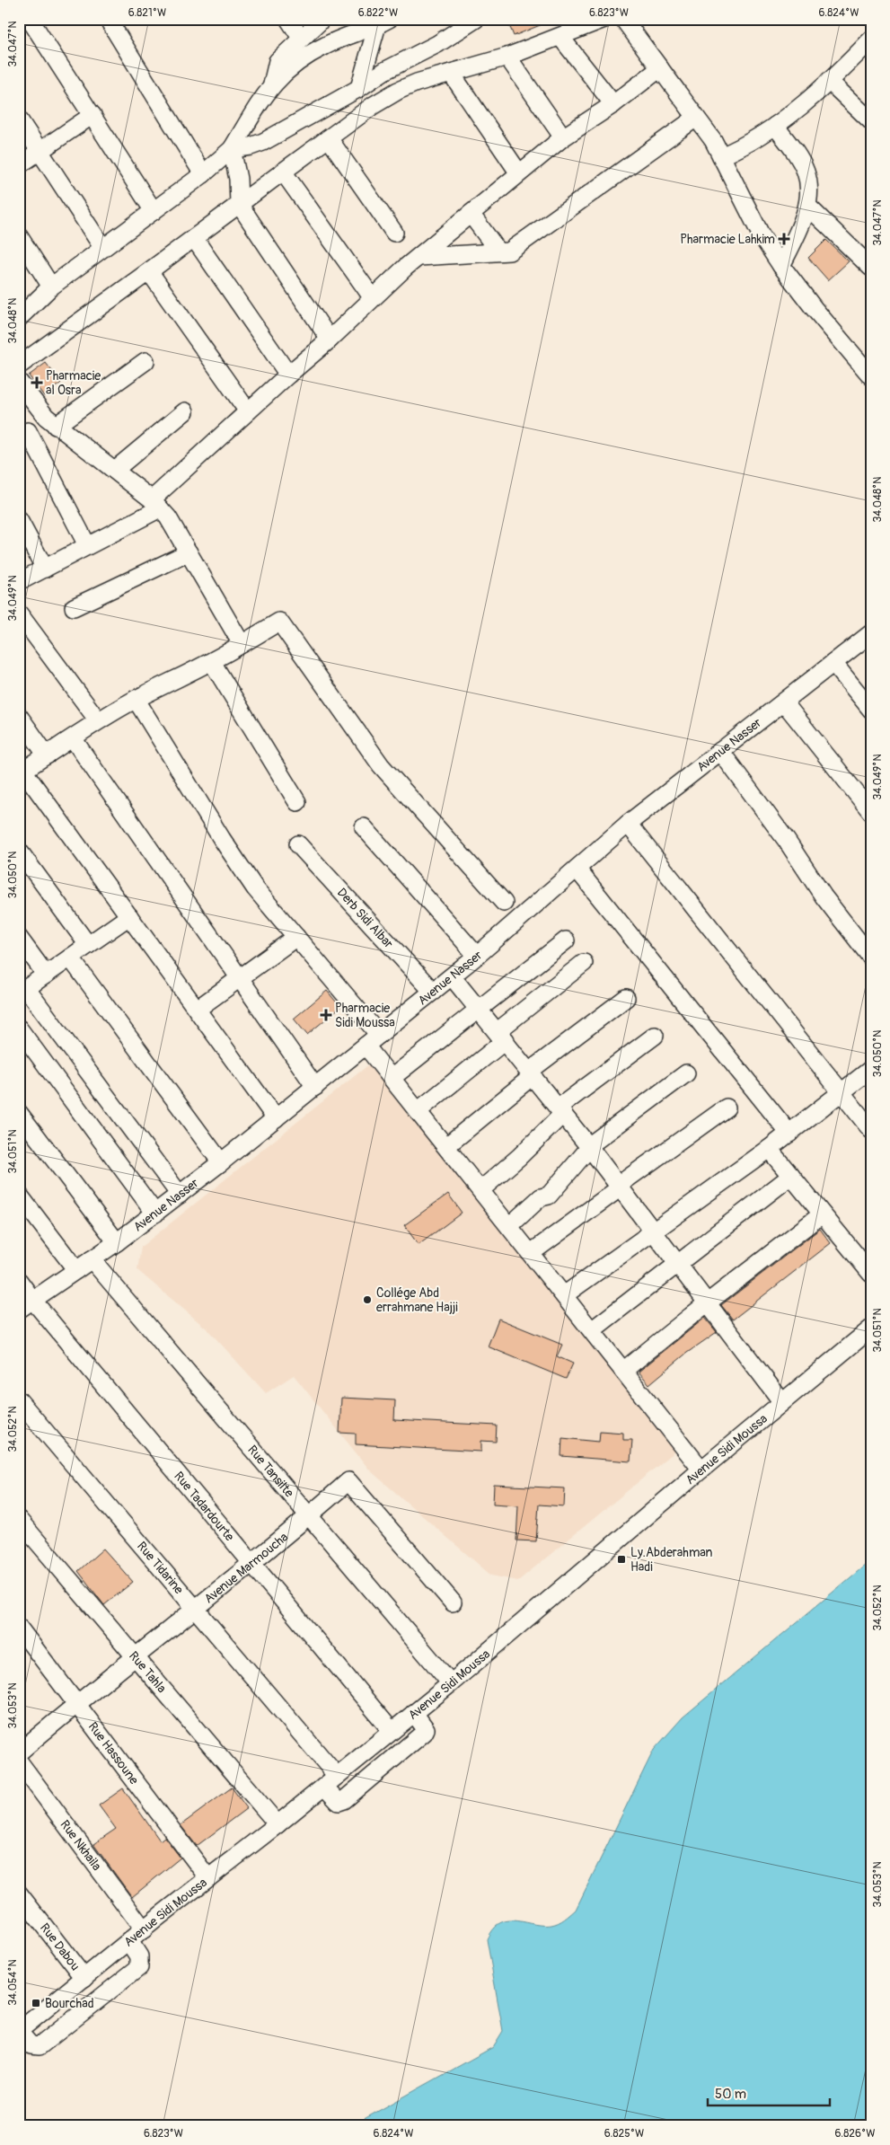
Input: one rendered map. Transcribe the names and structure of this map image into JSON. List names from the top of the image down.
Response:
{
  "streets": {
    "street": [
      "Avenue Nasser",
      "Derb Sidi Albar",
      "Avenue Sidi Moussa",
      "Rue Tansilte",
      "Rue Tadardourte",
      "Rue Tidarine",
      "Avenue Marmoucha",
      "Rue Tahla",
      "Rue Hassoune",
      "Rue Nkhaila",
      "Rue Dabou"
    ]
  },
  "crossings": [
    ["Avenue Nasser", "Derb Sidi Albar"],
    ["Avenue Nasser", "Rue Tansilte"],
    ["Avenue Nasser", "Rue Tadardourte"],
    ["Avenue Sidi Moussa", "Rue Tansilte"],
    ["Avenue Sidi Moussa", "Rue Tadardourte"],
    ["Avenue Sidi Moussa", "Rue Tidarine"],
    ["Avenue Sidi Moussa", "Rue Tahla"],
    ["Avenue Sidi Moussa", "Rue Hassoune"],
    ["Avenue Sidi Moussa", "Rue Nkhaila"],
    ["Avenue Sidi Moussa", "Rue Dabou"],
    ["Rue Tansilte", "Avenue Marmoucha"],
    ["Rue Tadardourte", "Avenue Marmoucha"],
    ["Rue Tidarine", "Avenue Marmoucha"],
    ["Avenue Marmoucha", "Rue Tahla"],
    ["Avenue Marmoucha", "Rue Hassoune"]
  ],
  "places": {
    "health": ["Pharmacie Lahkim", "Pharmacie al Osra", "Pharmacie Sidi Moussa"],
    "other": ["Collége Abd errahmane Hajji"],
    "transit": ["Ly.Abderahman Hadi", "Bourchad"]
  },
  "scale_bar": "50 m",
  "coordinates": [
    "6.821°W",
    "6.822°W",
    "6.823°W",
    "6.824°W",
    "34.047°N",
    "34.048°N",
    "34.049°N",
    "34.050°N",
    "34.051°N",
    "34.052°N",
    "34.053°N",
    "34.054°N",
    "6.825°W",
    "6.826°W"
  ]
}
